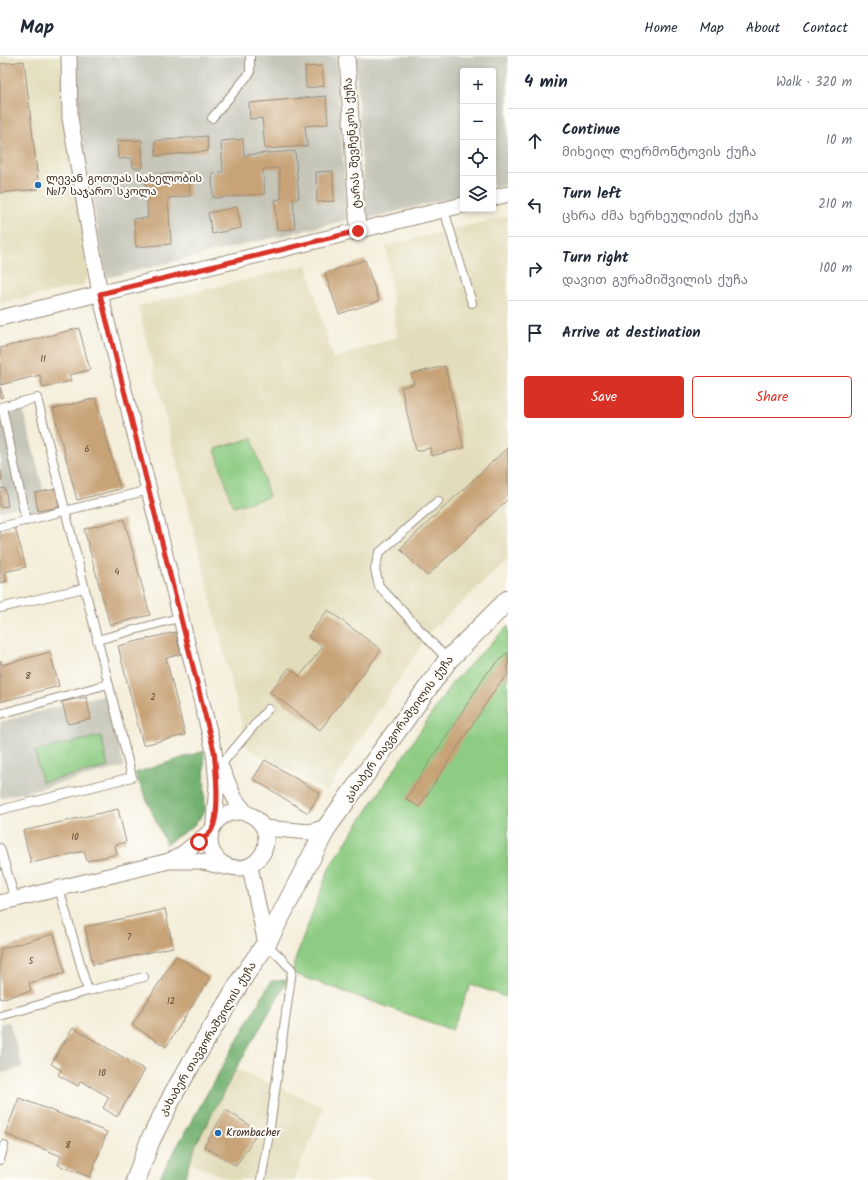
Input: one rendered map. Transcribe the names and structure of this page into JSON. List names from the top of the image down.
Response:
{
  "streets": {
    "street": ["ტარას შევჩენკოს ქუჩა", "კახაბერ თავგორაშვილის ქუჩა"]
  },
  "places": ["ლევან გოთუას სახელობის №17 საჯარო სკოლა", "Krombacher"],
  "house_numbers": [
    "11",
    "6",
    "4",
    "8",
    "2",
    "10",
    "7",
    "5",
    "12",
    "10",
    "8"
  ],
  "page": {
    "header": "Map",
    "nav": [
      "Home",
      "Map",
      "About",
      "Contact"
    ],
    "heading": ["4 min", "Walk · 320 m"],
    "map_buttons": ["+", "−"],
    "list": [
      ["Continue", "მიხეილ ლერმონტოვის ქუჩა", "10 m"],
      ["Turn left", "ცხრა ძმა ხერხეულიძის ქუჩა", "210 m"],
      ["Turn right", "დავით გურამიშვილის ქუჩა", "100 m"],
      "Arrive at destination"
    ],
    "buttons": ["Save", "Share"]
  }
}
